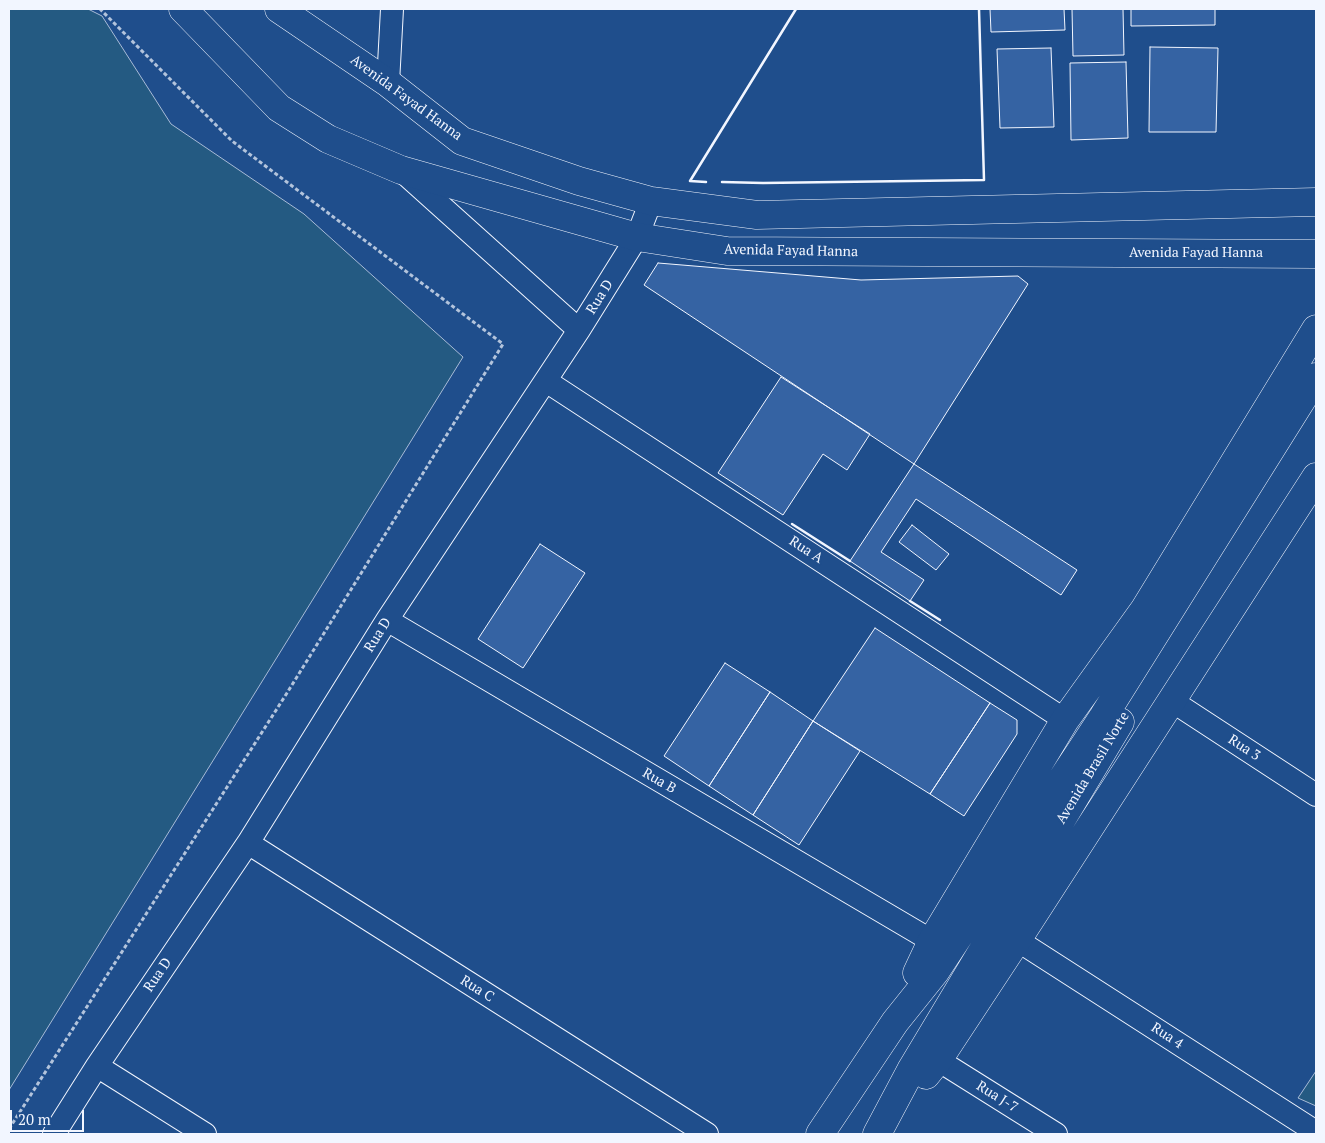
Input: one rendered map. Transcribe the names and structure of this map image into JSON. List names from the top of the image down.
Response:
{
  "streets": {
    "main road": ["Avenida Fayad Hanna", "Avenida Brasil Norte"],
    "street": [
      "Rua D",
      "Rua A",
      "Rua 3",
      "Rua B",
      "Rua C",
      "Rua 4",
      "Rua J-7"
    ]
  },
  "crossings": [
    ["Avenida Fayad Hanna", "Rua D"],
    ["Rua D", "Rua A"],
    ["Rua D", "Rua B"],
    ["Rua D", "Rua C"],
    ["Rua A", "Avenida Brasil Norte"],
    ["Rua 3", "Avenida Brasil Norte"],
    ["Avenida Brasil Norte", "Rua B"],
    ["Avenida Brasil Norte", "Rua 4"],
    ["Avenida Brasil Norte", "Rua J-7"]
  ],
  "scale_bar": "20 m"
}
